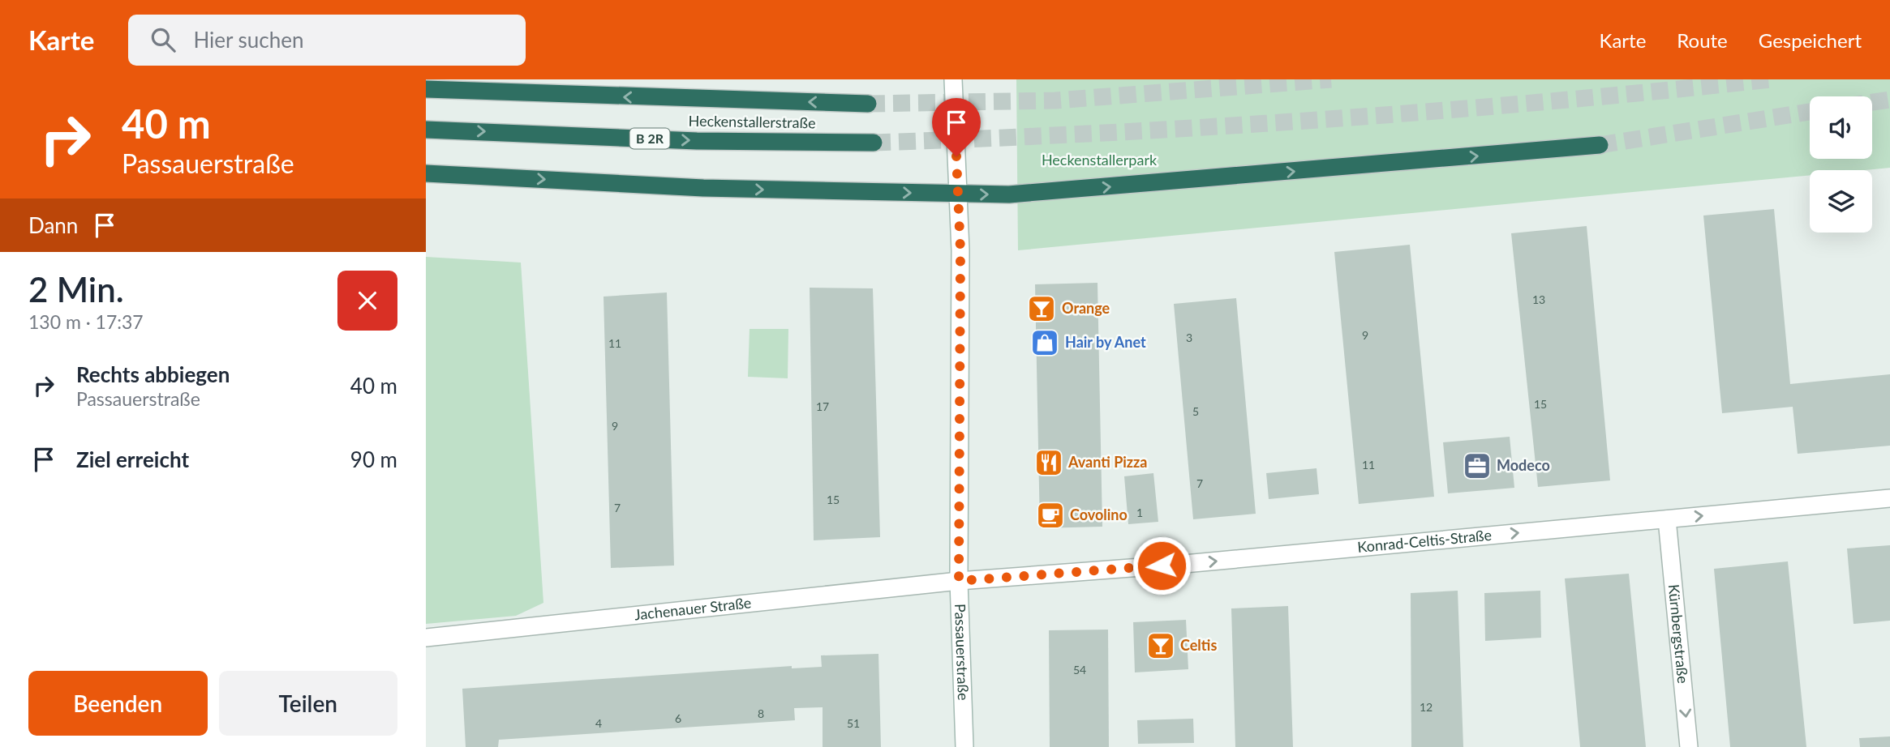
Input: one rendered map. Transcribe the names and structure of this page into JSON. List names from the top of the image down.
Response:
{
  "streets": {
    "highway": ["Heckenstallerstraße", "B 2R"],
    "street": [
      "Konrad-Celtis-Straße",
      "Jachenauer Straße",
      "Kürnbergstraße",
      "Passauerstraße"
    ]
  },
  "crossings": [
    ["Konrad-Celtis-Straße", "Jachenauer Straße"],
    ["Konrad-Celtis-Straße", "Kürnbergstraße"],
    ["Konrad-Celtis-Straße", "Passauerstraße"],
    ["Jachenauer Straße", "Passauerstraße"]
  ],
  "one_way": ["Konrad-Celtis-Straße", "Kürnbergstraße"],
  "parks": ["Heckenstallerpark"],
  "places": {
    "bar": ["Orange", "Celtis"],
    "shop": ["Hair by Anet"],
    "restaurant": ["Avanti Pizza"],
    "office": ["Modeco"],
    "cafe": ["Covolino"]
  },
  "house_numbers": [
    "13",
    "9",
    "3",
    "11",
    "15",
    "17",
    "5",
    "9",
    "11",
    "7",
    "15",
    "7",
    "1",
    "54",
    "12",
    "8",
    "6",
    "4",
    "51"
  ],
  "page": {
    "header": "Karte",
    "search": "Hier suchen",
    "nav": ["Karte", "Route", "Gespeichert"],
    "turn": ["40 m", "Passauerstraße"],
    "then": "Dann",
    "heading": ["2 Min.", "130 m · 17:37"],
    "list": [
      {
        "name": "Rechts abbiegen",
        "note": "Passauerstraße",
        "value": "40 m"
      },
      {
        "name": "Ziel erreicht",
        "value": "90 m"
      }
    ],
    "buttons": ["Beenden", "Teilen"]
  }
}
